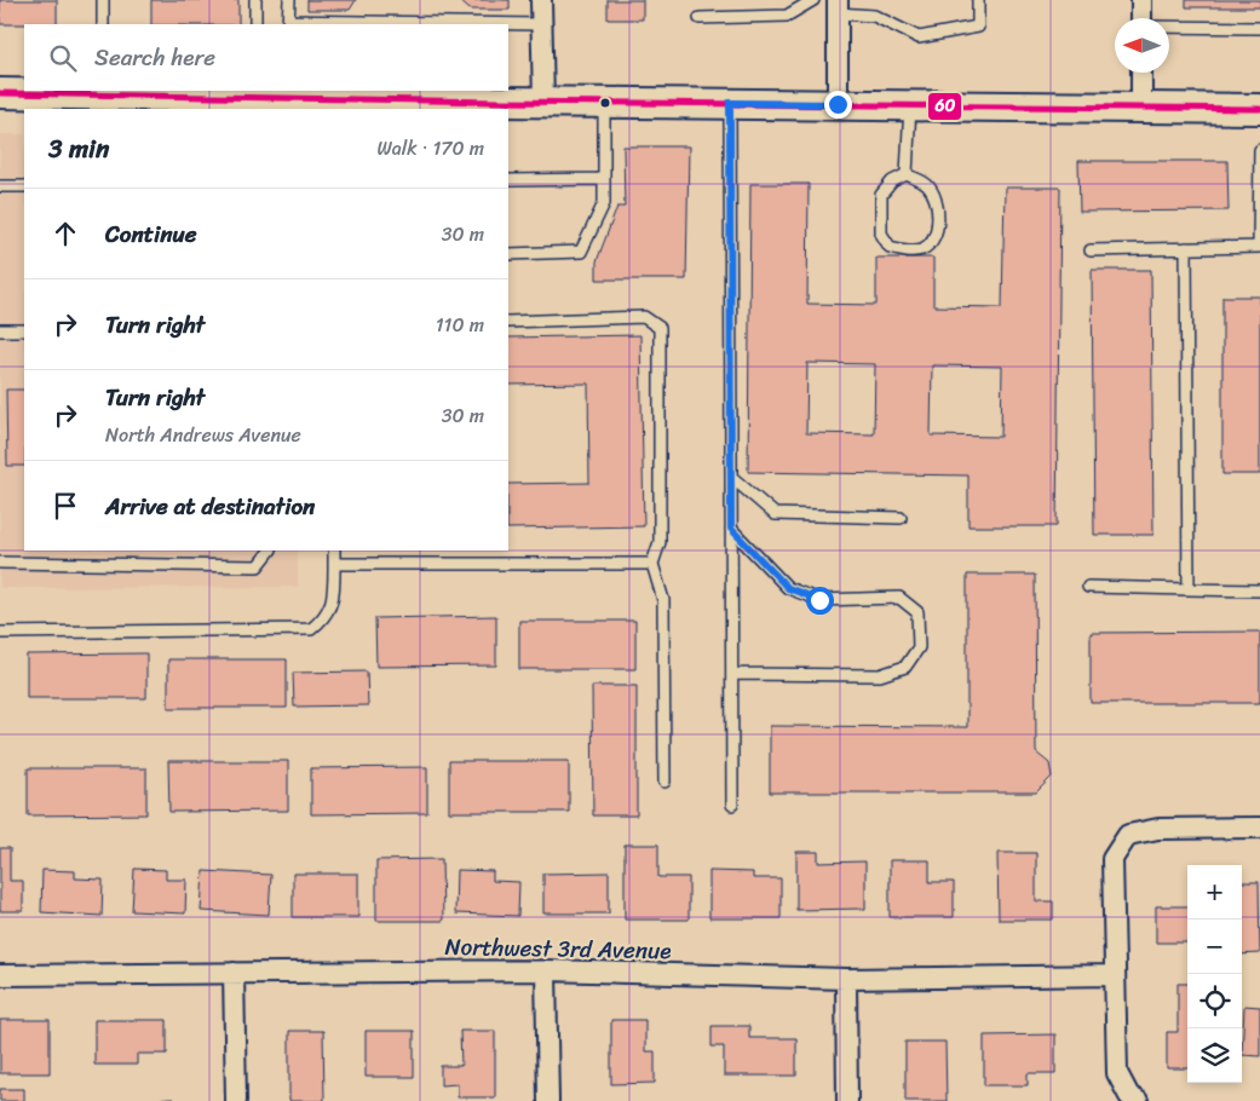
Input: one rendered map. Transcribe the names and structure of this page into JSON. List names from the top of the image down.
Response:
{
  "streets": {
    "street": ["Northwest 3rd Avenue"]
  },
  "lines": ["transit line 60"],
  "north": "left",
  "page": {
    "search": "Search here",
    "heading": ["3 min", "Walk · 170 m"],
    "list": [
      ["Continue", "30 m"],
      ["Turn right", "110 m"],
      ["Turn right", "North Andrews Avenue", "30 m"],
      "Arrive at destination"
    ],
    "map_buttons": ["+", "−"]
  }
}
